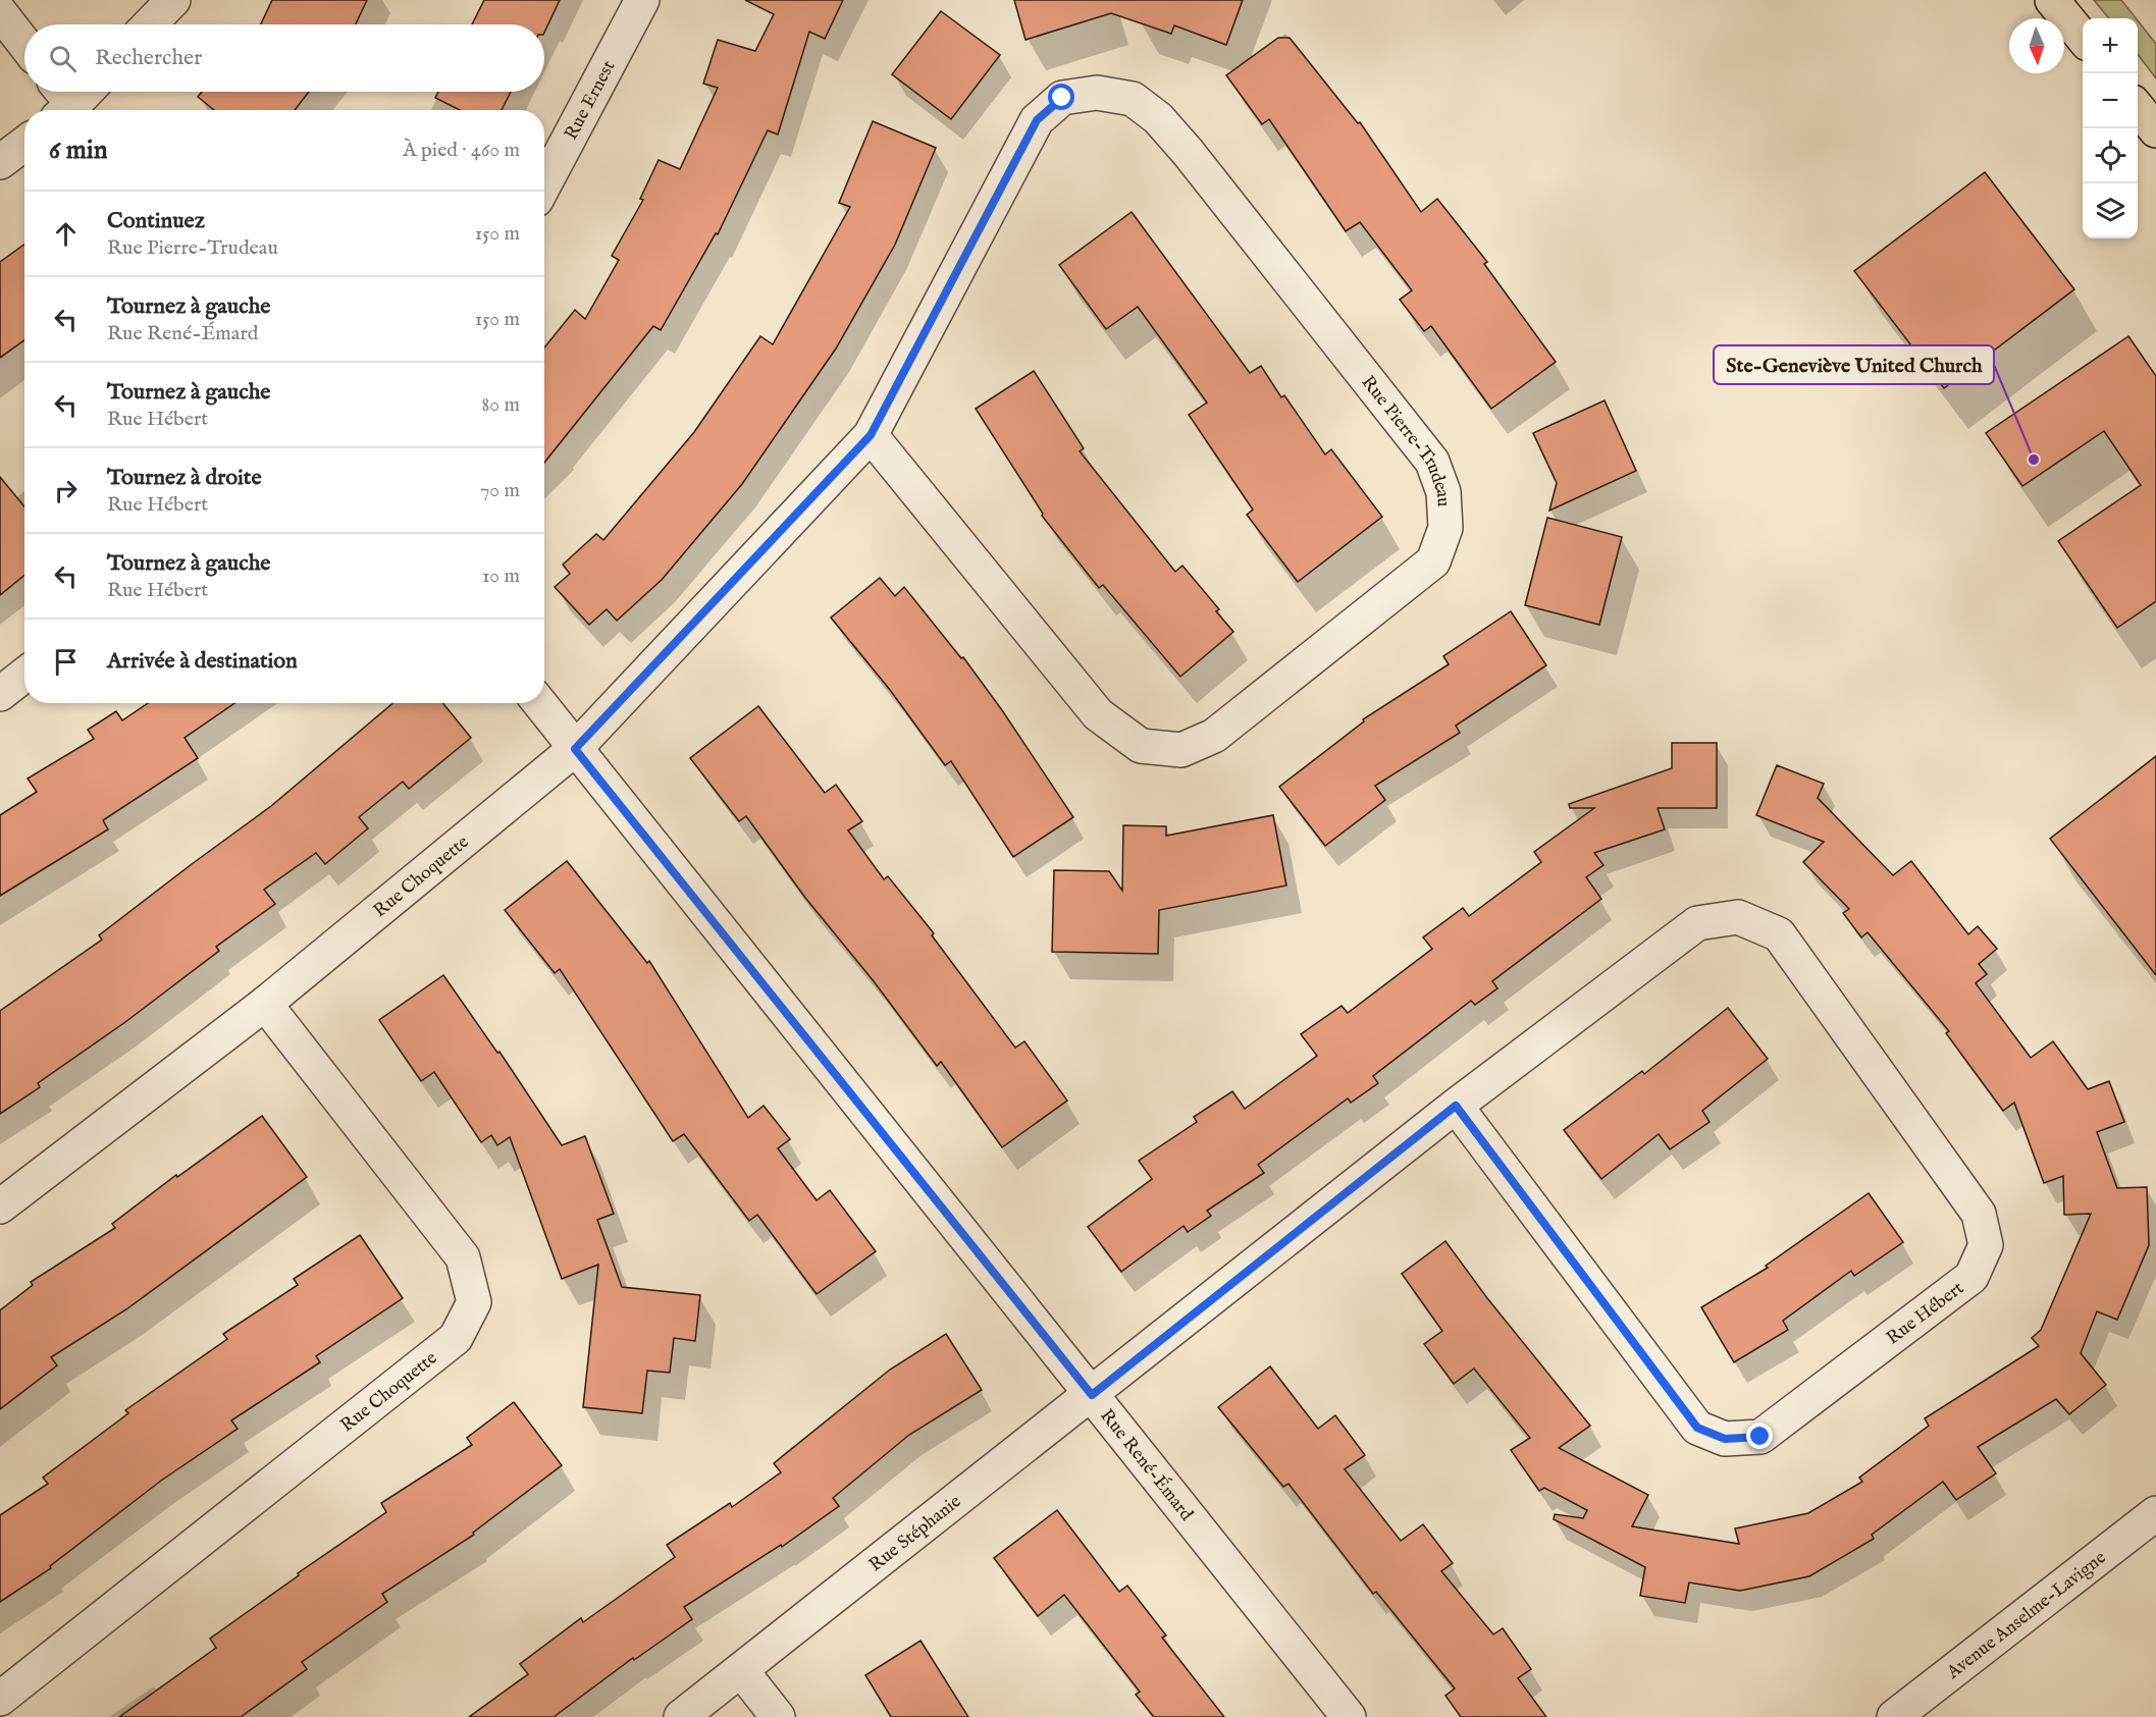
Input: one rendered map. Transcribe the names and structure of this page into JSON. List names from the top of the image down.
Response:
{
  "streets": {
    "street": [
      "Rue Ernest",
      "Rue Pierre-Trudeau",
      "Rue Choquette",
      "Rue Hébert",
      "Rue René-Émard",
      "Rue Stéphanie",
      "Avenue Anselme-Lavigne"
    ]
  },
  "crossings": [
    ["Rue Pierre-Trudeau", "Rue Choquette"],
    ["Rue Pierre-Trudeau", "Rue René-Émard"],
    ["Rue Choquette", "Rue René-Émard"],
    ["Rue Hébert", "Rue René-Émard"],
    ["Rue Hébert", "Rue Stéphanie"],
    ["Rue René-Émard", "Rue Stéphanie"]
  ],
  "places": ["Ste-Geneviève United Church"],
  "north": "bottom",
  "page": {
    "map_buttons": ["+", "−"],
    "search": "Rechercher",
    "heading": ["6 min", "À pied · 460 m"],
    "list": [
      ["Continuez", "Rue Pierre-Trudeau", "150 m"],
      ["Tournez à gauche", "Rue René-Émard", "150 m"],
      ["Tournez à gauche", "Rue Hébert", "80 m"],
      ["Tournez à droite", "Rue Hébert", "70 m"],
      ["Tournez à gauche", "Rue Hébert", "10 m"],
      "Arrivée à destination"
    ]
  }
}
